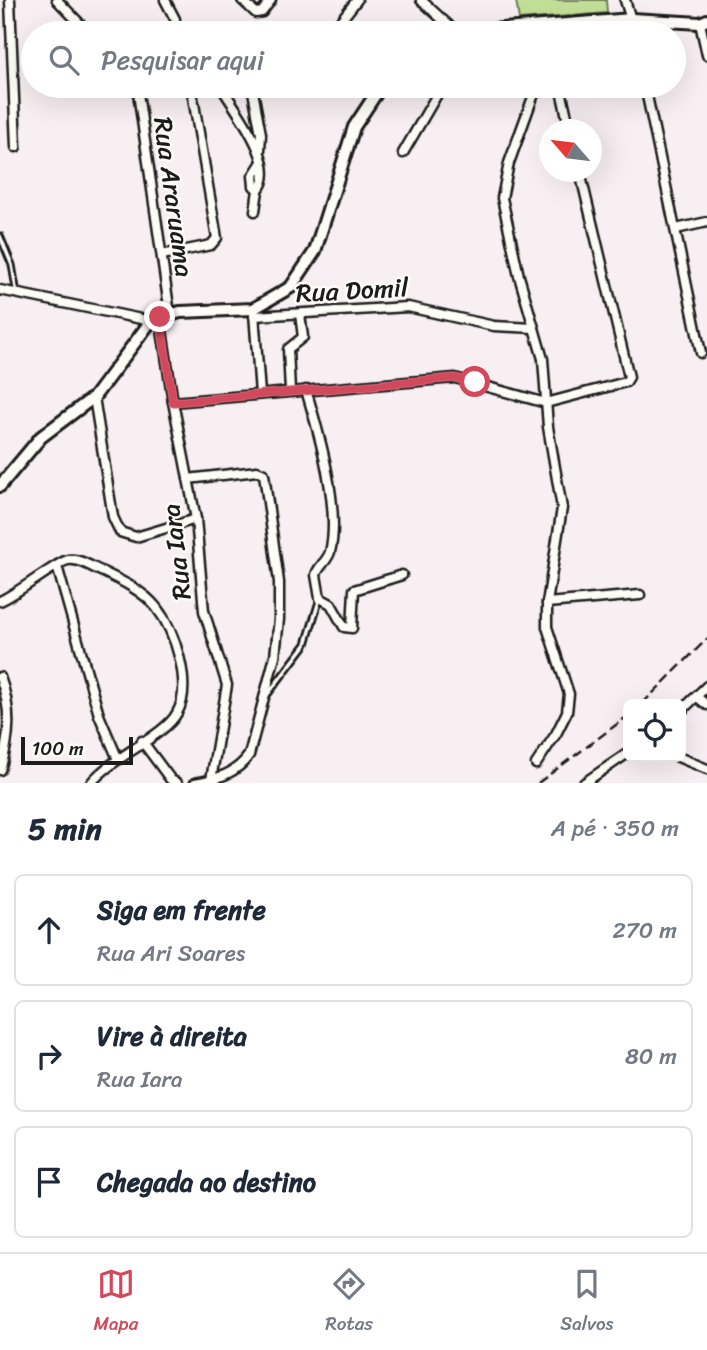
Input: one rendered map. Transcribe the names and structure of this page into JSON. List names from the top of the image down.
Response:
{
  "streets": {
    "street": ["Rua Araruama", "Rua Domil", "Rua Iara"]
  },
  "crossings": [
    ["Rua Araruama", "Rua Iara"]
  ],
  "scale_bar": "100 m",
  "north": "top left",
  "page": {
    "search": "Pesquisar aqui",
    "scale": "100 m",
    "heading": ["5 min", "A pé · 350 m"],
    "list": [
      ["Siga em frente", "Rua Ari Soares", "270 m"],
      ["Vire à direita", "Rua Iara", "80 m"],
      "Chegada ao destino"
    ],
    "nav": ["Mapa", "Rotas", "Salvos"]
  }
}
